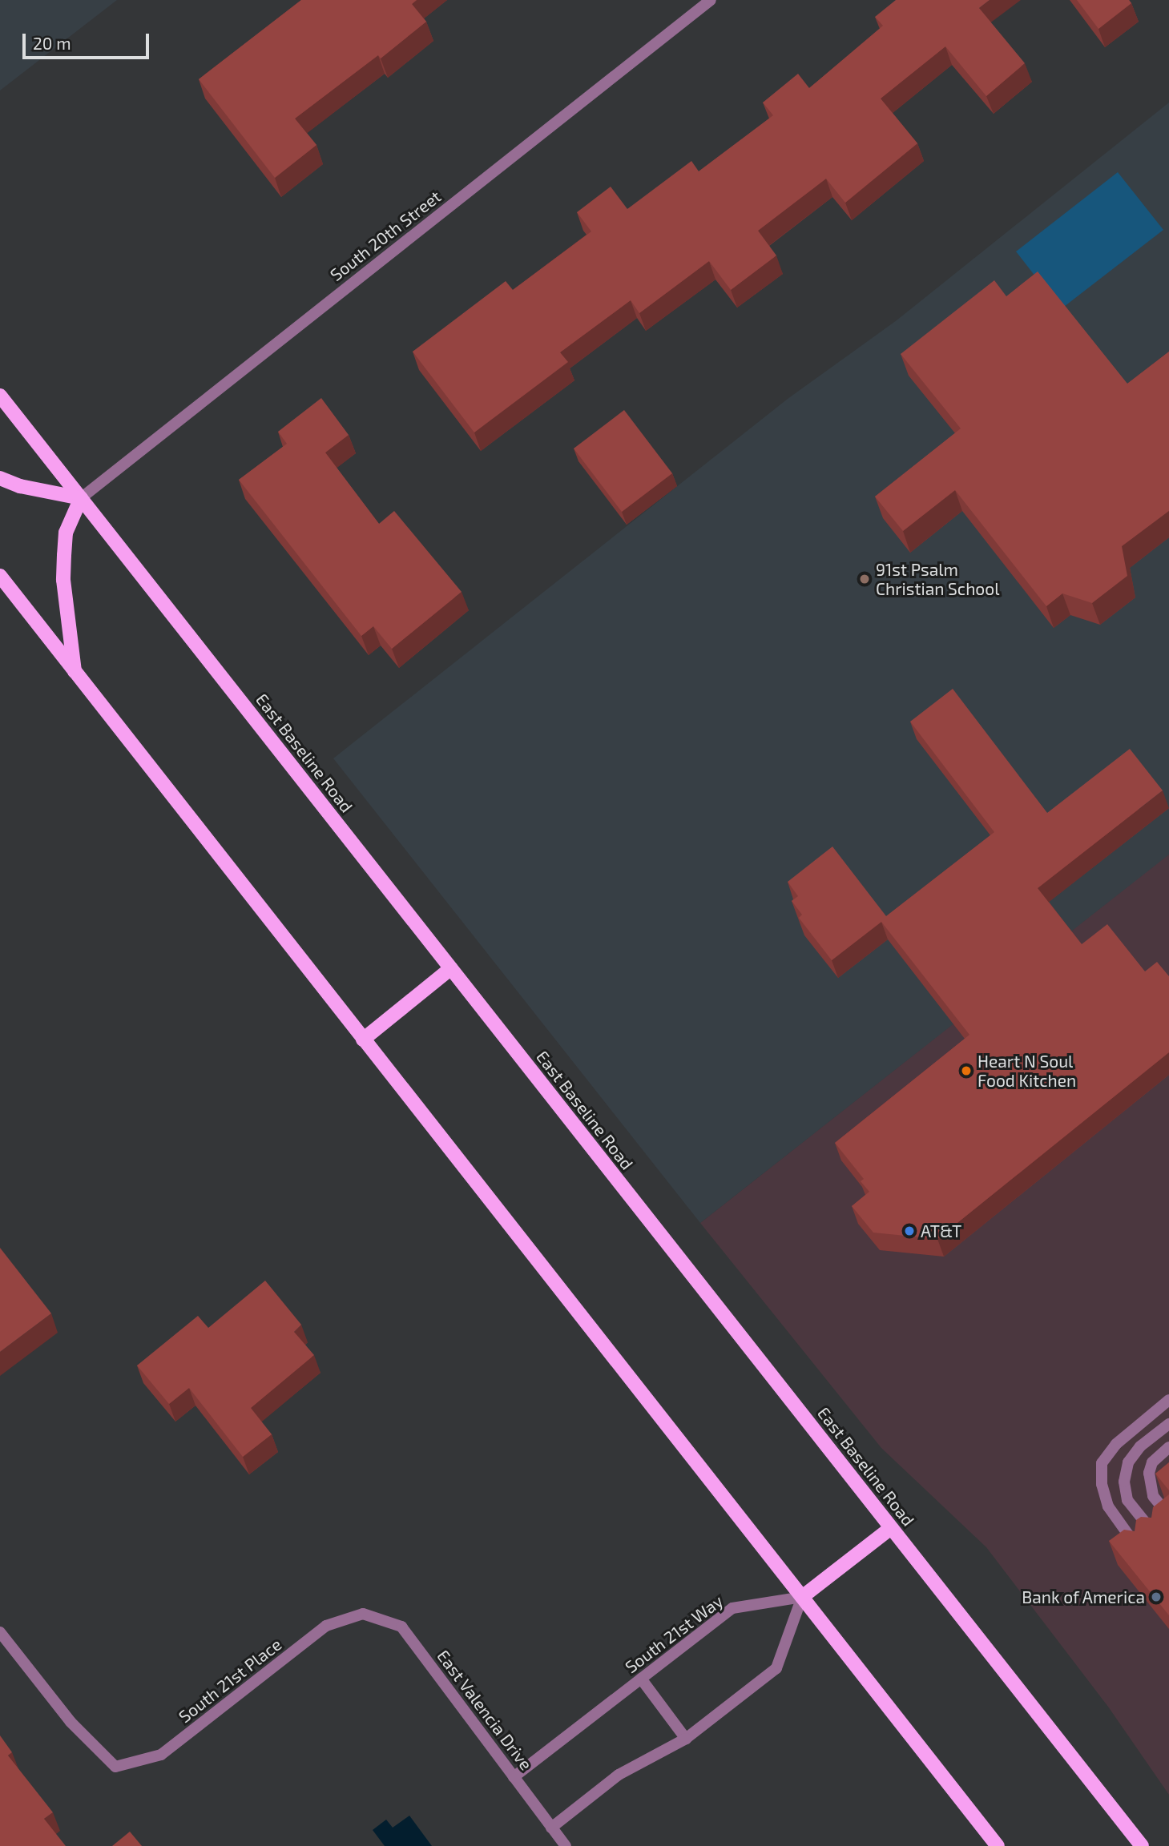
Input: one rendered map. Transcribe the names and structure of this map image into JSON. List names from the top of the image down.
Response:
{
  "streets": {
    "main road": ["East Baseline Road"],
    "street": [
      "South 20th Street",
      "South 21st Way",
      "South 21st Place",
      "East Valencia Drive"
    ]
  },
  "crossings": [
    ["South 20th Street", "East Baseline Road"],
    ["South 21st Way", "East Valencia Drive"],
    ["South 21st Place", "East Valencia Drive"]
  ],
  "places": [
    "91st Psalm Christian School",
    "Heart N Soul Food Kitchen",
    "AT&T",
    "Bank of America"
  ],
  "scale_bar": "20 m"
}
